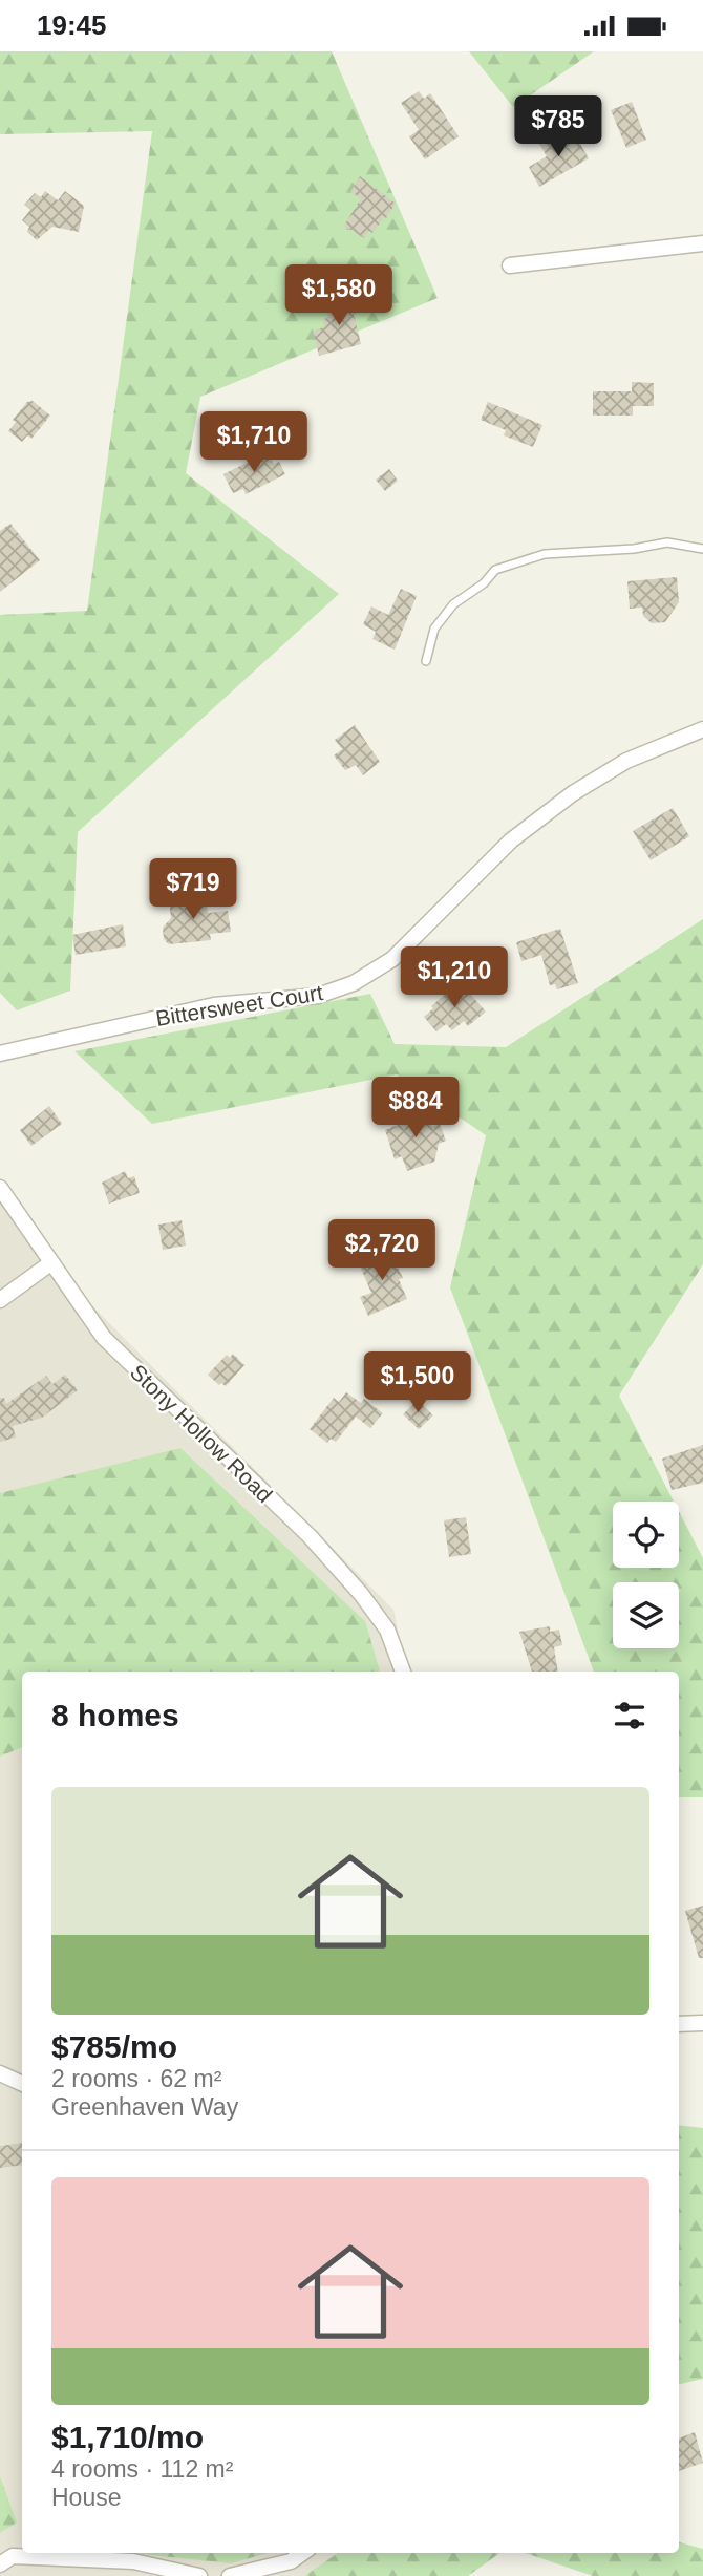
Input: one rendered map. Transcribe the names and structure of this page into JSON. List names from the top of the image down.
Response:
{
  "streets": {
    "street": ["Bittersweet Court", "Stony Hollow Road"]
  },
  "page": {
    "status": "19:45",
    "price": [
      "$785",
      "$1,580",
      "$1,710",
      "$719",
      "$1,210",
      "$884",
      "$2,720",
      "$1,500"
    ],
    "heading": "8 homes",
    "list": [
      {
        "name": "$785/mo",
        "note": "2 rooms · 62 m² · Greenhaven Way"
      },
      {
        "name": "$1,710/mo",
        "note": "4 rooms · 112 m² · House"
      }
    ]
  }
}
